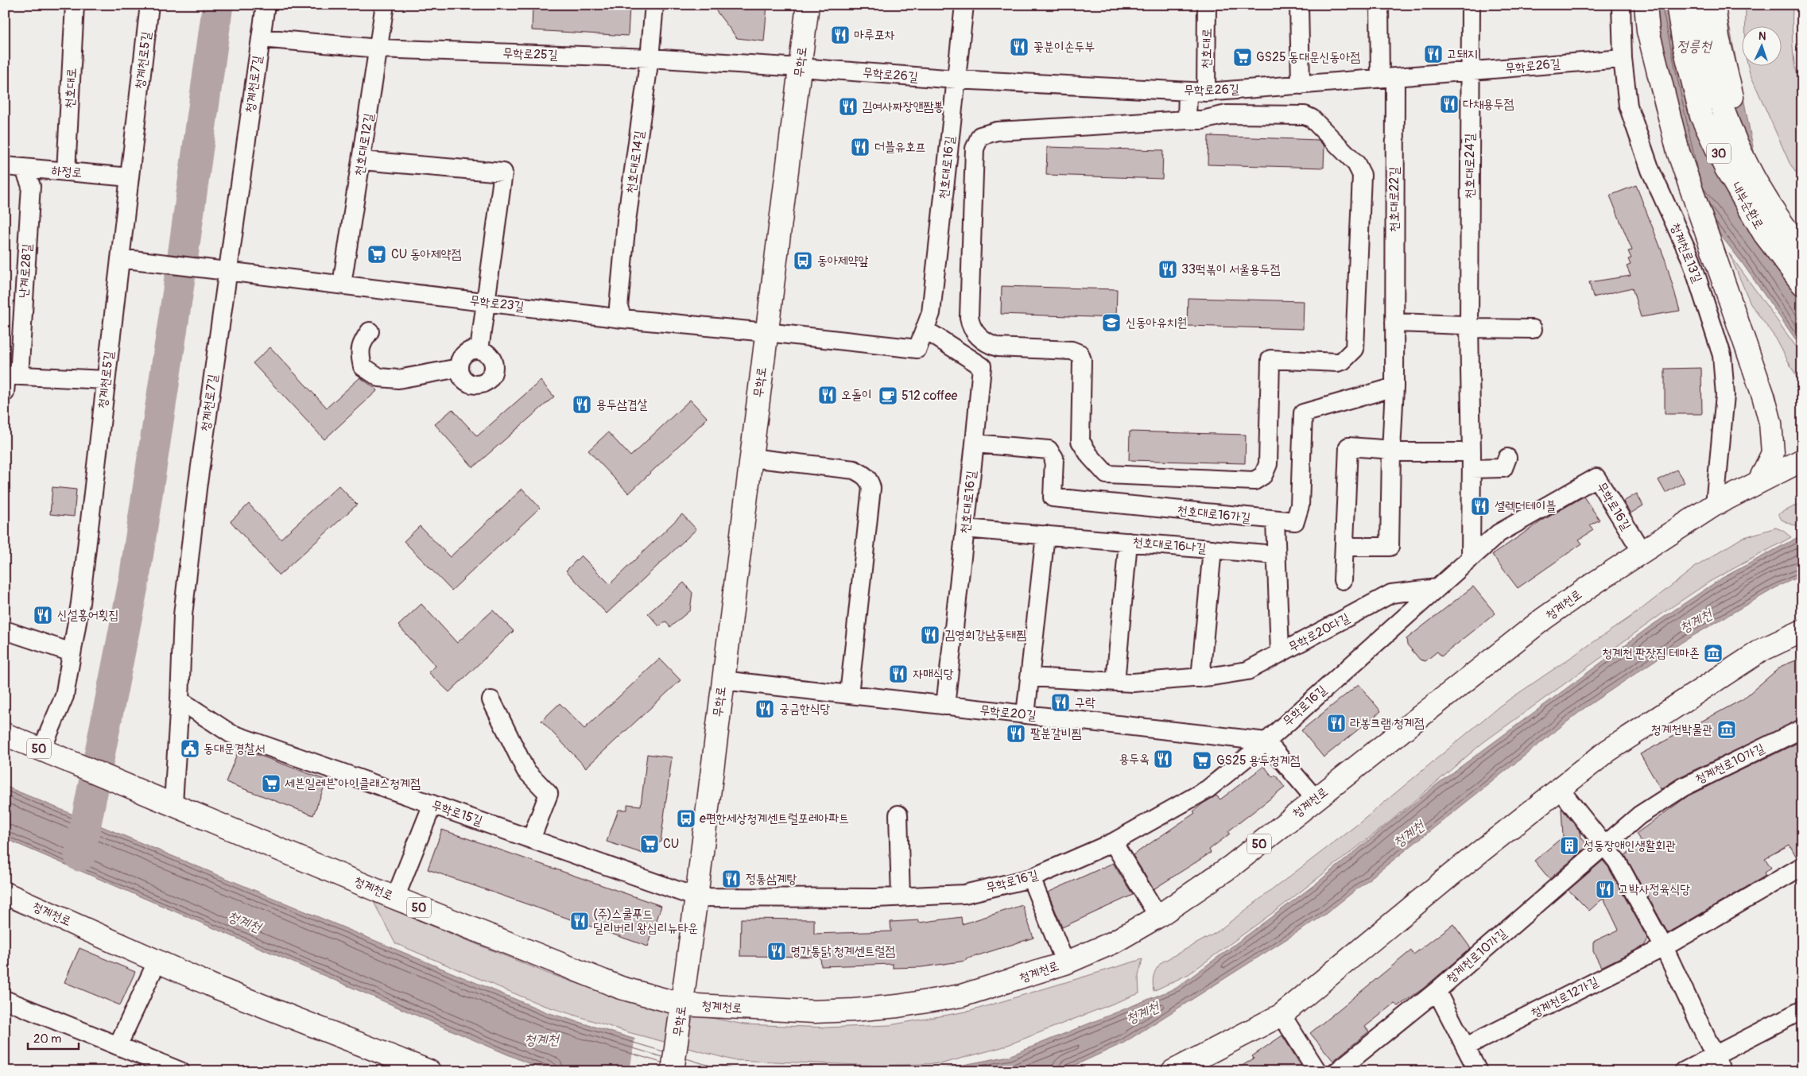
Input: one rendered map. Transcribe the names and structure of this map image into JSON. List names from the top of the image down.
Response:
{
  "streets": {
    "main road": [
      "무학로",
      "30",
      "내부순환로",
      "청계천로",
      "50"
    ],
    "street": [
      "천호대로",
      "무학로25길",
      "청계천로5길",
      "무학로26길",
      "청계천로7길",
      "천호대로12길",
      "천호대로14길",
      "천호대로24길",
      "천호대로16길",
      "하정로",
      "천호대로22길",
      "청계천로13길",
      "난계로28길",
      "무학로23길",
      "무학로16길",
      "천호대로16가길",
      "천호대로16나길",
      "무학로20다길",
      "무학로20길",
      "청계천로10가길",
      "무학로15길",
      "청계천로12가길"
    ]
  },
  "crossings": [
    ["천호대로", "무학로26길"],
    ["천호대로", "하정로"],
    ["무학로25길", "무학로"],
    ["무학로25길", "무학로26길"],
    ["무학로25길", "청계천로7길"],
    ["무학로25길", "천호대로12길"],
    ["무학로25길", "천호대로14길"],
    ["청계천로5길", "하정로"],
    ["청계천로5길", "무학로23길"],
    ["청계천로5길", "청계천로"],
    ["청계천로5길", "50"],
    ["무학로", "무학로26길"],
    ["무학로", "천호대로16길"],
    ["무학로", "무학로23길"],
    ["무학로", "무학로16길"],
    ["무학로", "청계천로"],
    ["무학로", "무학로20길"],
    ["무학로", "무학로15길"],
    ["무학로26길", "천호대로24길"],
    ["무학로26길", "천호대로16길"],
    ["무학로26길", "천호대로22길"],
    ["무학로26길", "청계천로13길"],
    ["청계천로7길", "무학로23길"],
    ["청계천로7길", "청계천로"],
    ["청계천로7길", "무학로15길"],
    ["천호대로12길", "무학로23길"],
    ["천호대로14길", "무학로23길"],
    ["천호대로24길", "무학로16길"],
    ["천호대로16길", "무학로23길"],
    ["천호대로16길", "천호대로16가길"],
    ["천호대로16길", "천호대로16나길"],
    ["천호대로16길", "무학로20길"],
    ["하정로", "난계로28길"],
    ["천호대로22길", "천호대로16가길"],
    ["청계천로13길", "청계천로"],
    ["무학로16길", "청계천로"],
    ["무학로16길", "무학로20다길"],
    ["무학로16길", "무학로20길"],
    ["무학로16길", "무학로15길"],
    ["청계천로", "50"]
  ],
  "water": ["정릉천", "청계천"],
  "places": {
    "restaurant": [
      "마루포차",
      "꽃분이손두부",
      "고돼지",
      "다채용두점",
      "김여사짜장앤짬뽕",
      "더블유호프",
      "33떡볶이 서울용두점",
      "오돌이",
      "용두삼겹살",
      "셀렉더테이블",
      "신설홍어횟집",
      "김영희강남동태찜",
      "자매식당",
      "구락",
      "궁금한식당",
      "라봉크랩 청계점",
      "팔분갈비찜",
      "용두옥",
      "정통삼계탕",
      "고박사정육식당",
      "(주)스쿨푸드 딜리버리 왕십리뉴타운",
      "명가통닭 청계센트럴점"
    ],
    "supermarket": [
      "GS25 동대문신동아점",
      "CU 동아제약점",
      "GS25 용두청계점",
      "세븐일레븐 아이클래스청계점",
      "CU"
    ],
    "bus stop": ["동아제약앞", "e편한세상청계센트럴포레아파트"],
    "school or university": ["신동아유치원"],
    "cafe": ["512 coffee"],
    "museum": ["청계천 판잣집 테마존", "청계천박물관"],
    "public building": ["동대문경찰서"],
    "building": ["성동장애인생활회관"]
  },
  "scale_bar": "20 m",
  "north": "top"
}
